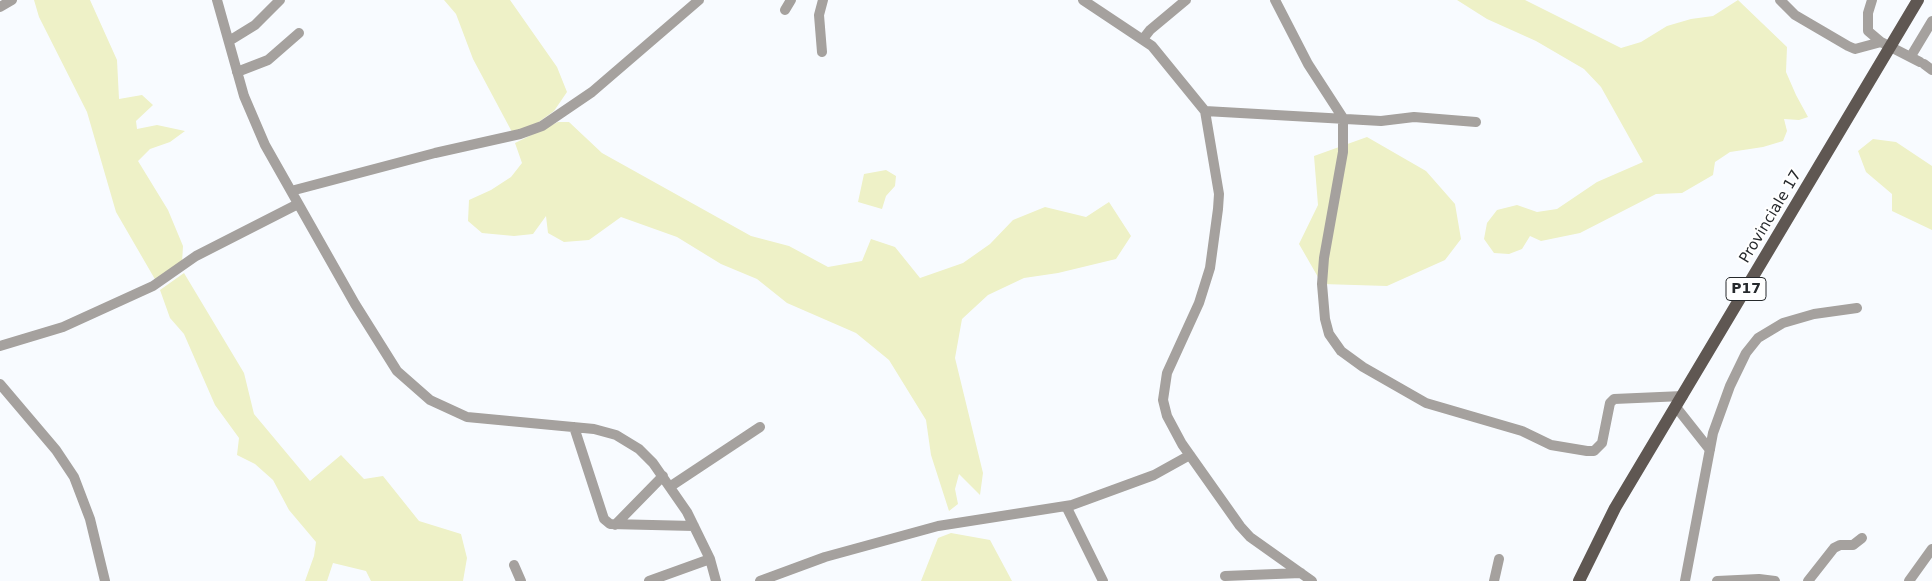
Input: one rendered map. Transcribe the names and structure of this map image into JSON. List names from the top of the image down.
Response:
{
  "streets": {
    "main road": ["Provinciale 17", "P17"]
  }
}
